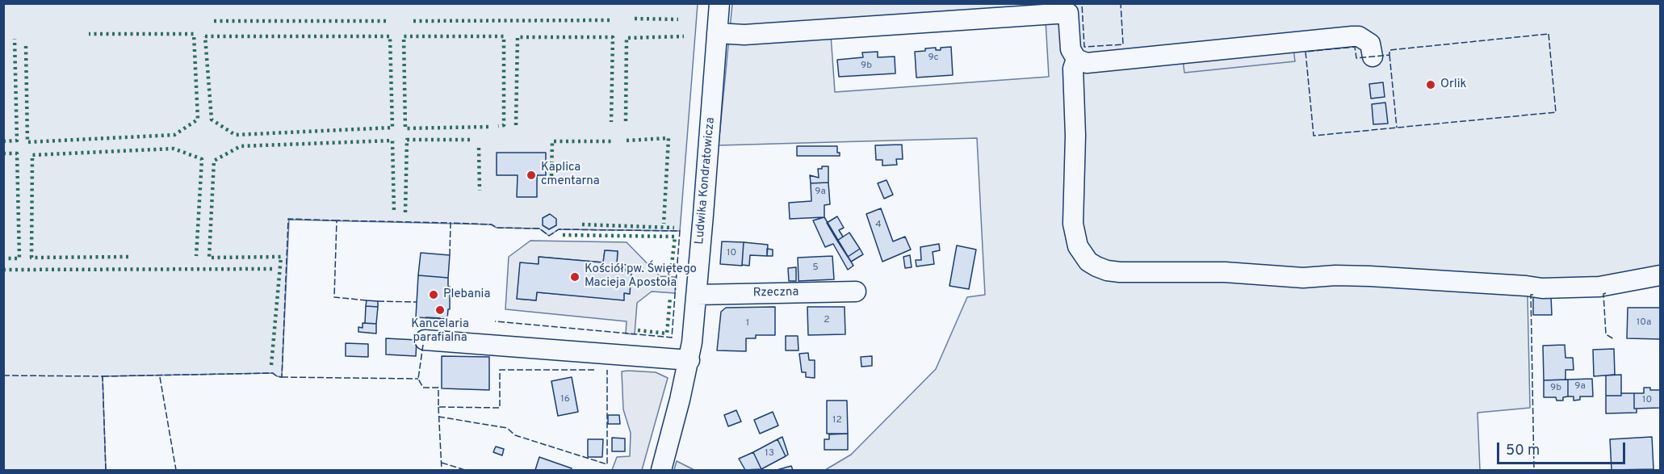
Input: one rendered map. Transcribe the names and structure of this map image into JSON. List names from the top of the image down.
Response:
{
  "streets": {
    "street": ["Ludwika Kondratowicza", "Rzeczna"]
  },
  "crossings": [
    ["Ludwika Kondratowicza", "Rzeczna"]
  ],
  "places": [
    "Orlik",
    "Kaplica cmentarna",
    "Kościół pw. Świętego Macieja Apostoła",
    "Plebania",
    "Kancelaria parafialna"
  ],
  "house_numbers": [
    "9c",
    "9b",
    "9a",
    "4",
    "10",
    "5",
    "2",
    "10a",
    "1",
    "9a",
    "9b",
    "16",
    "10",
    "12",
    "13"
  ],
  "scale_bar": "50 m"
}
